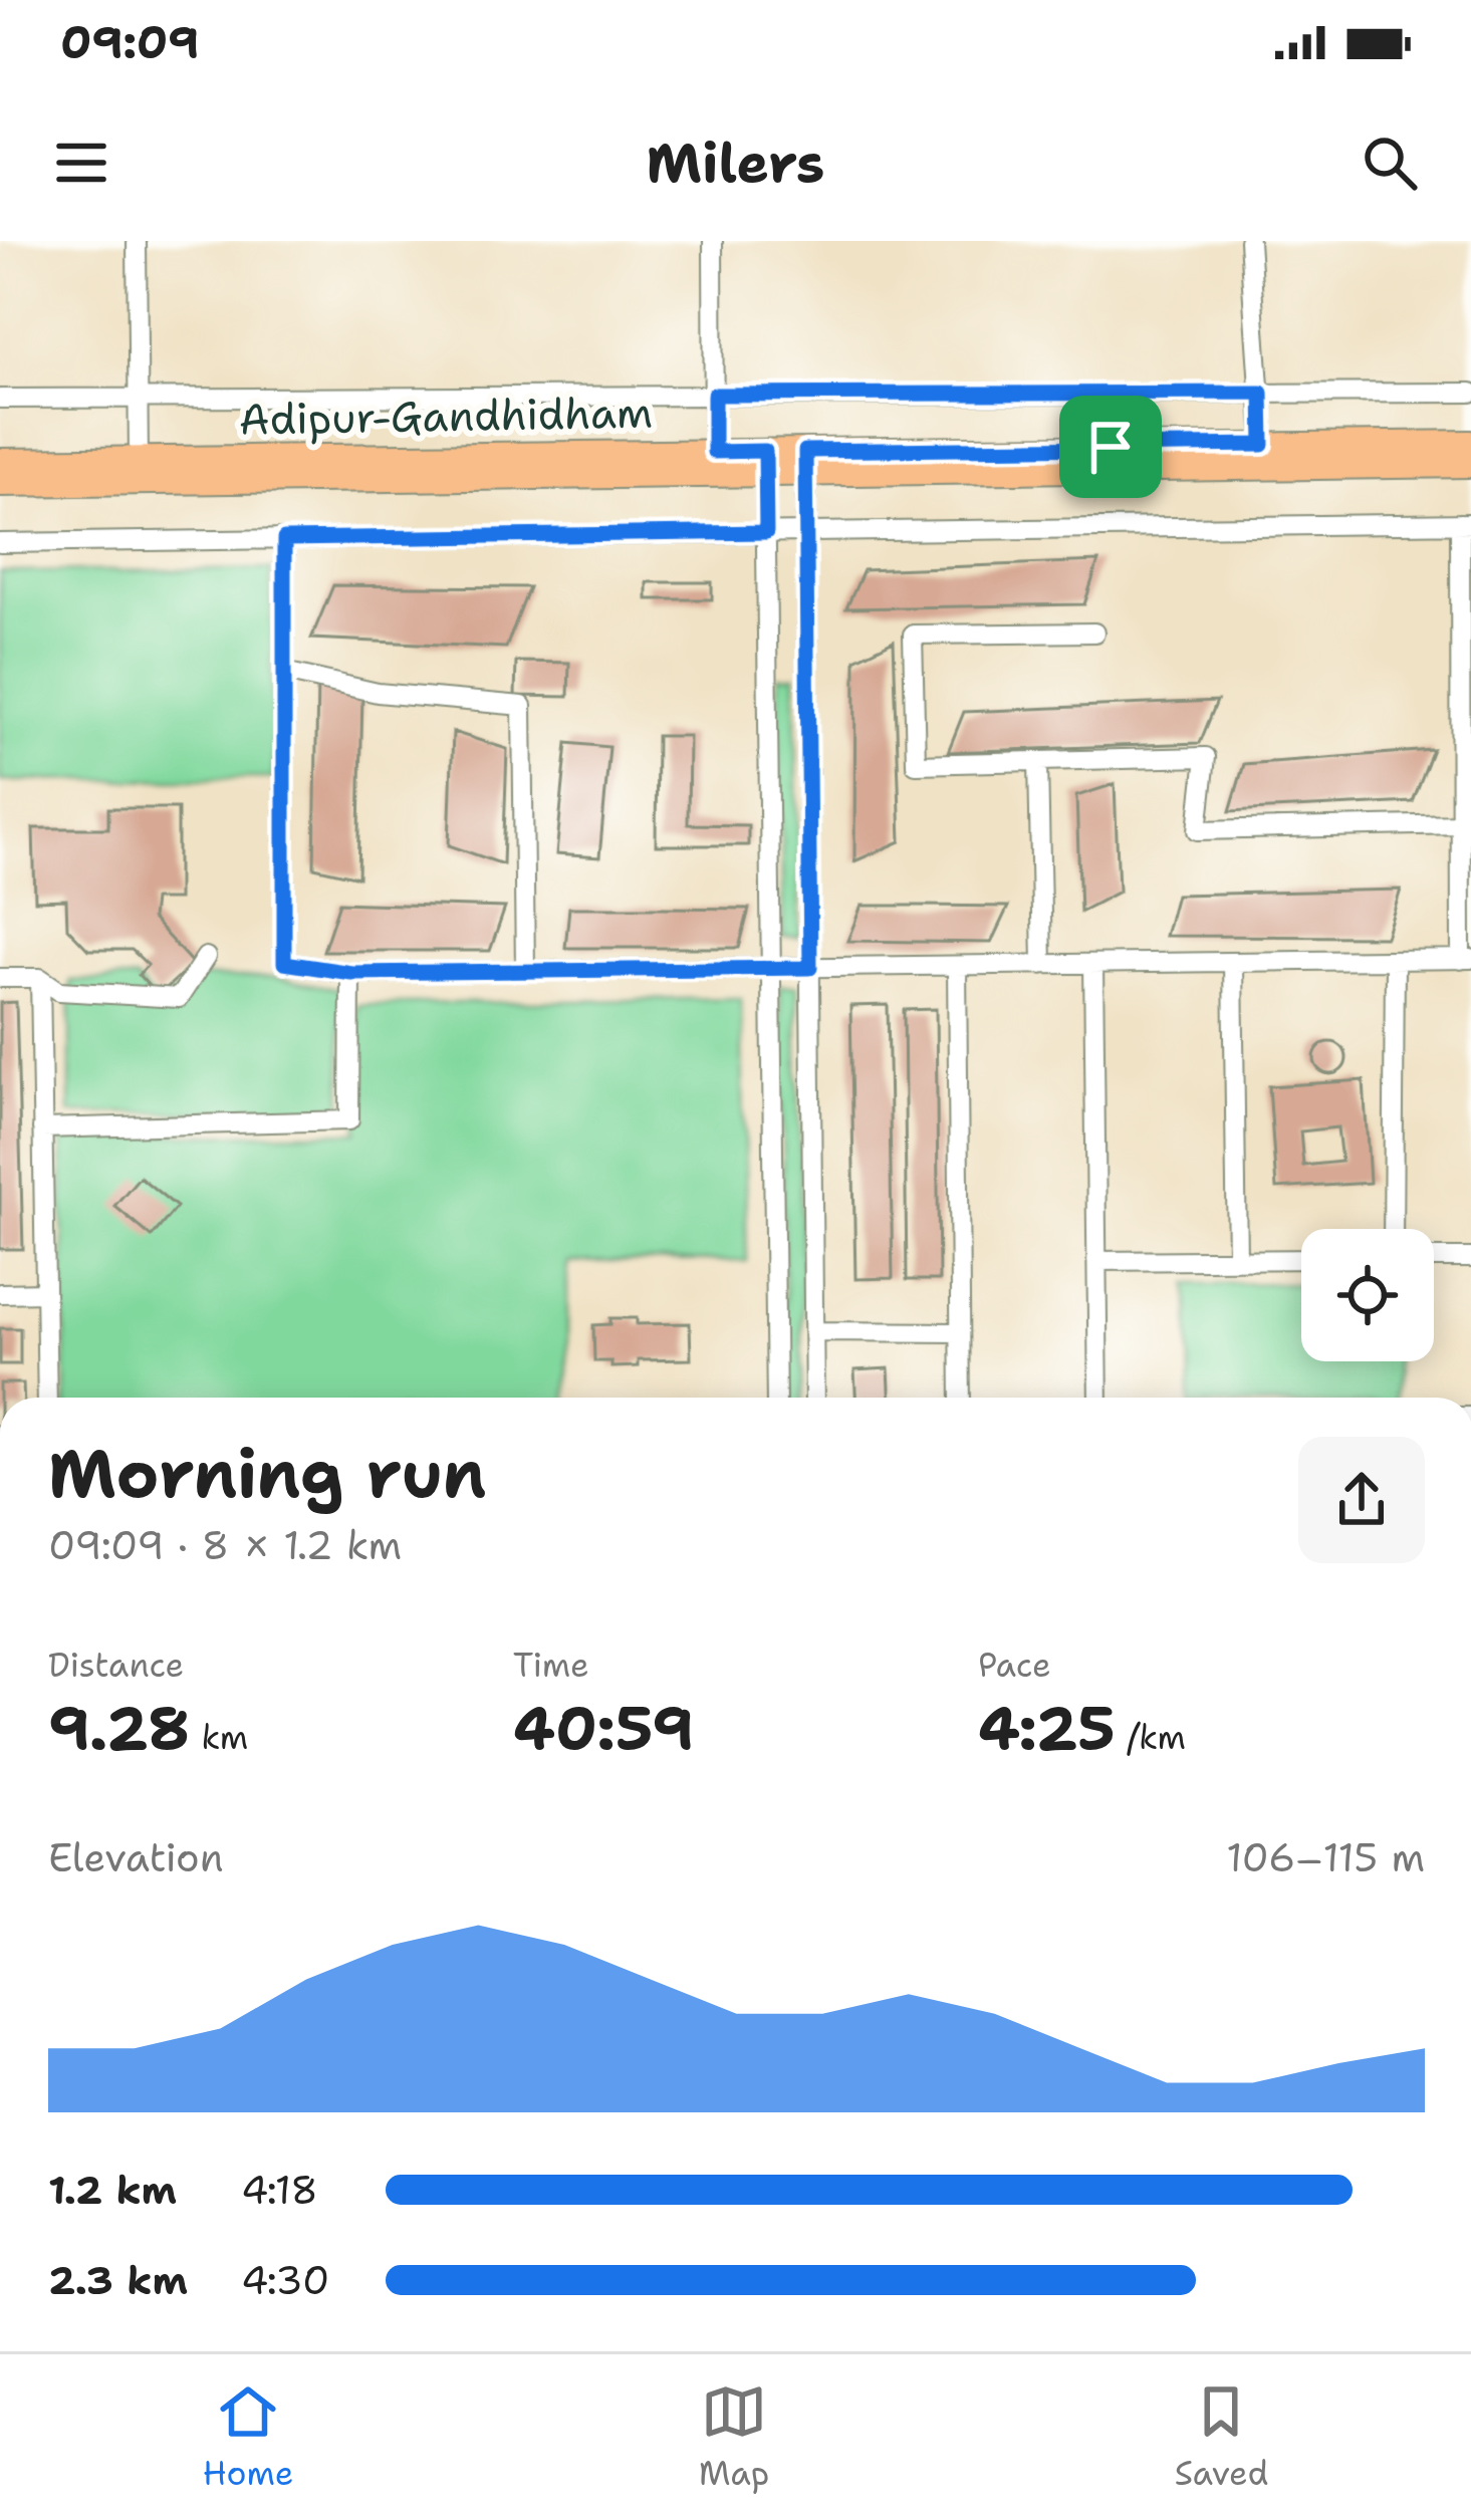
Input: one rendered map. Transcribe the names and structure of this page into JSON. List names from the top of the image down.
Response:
{
  "streets": {
    "main road": ["Adipur-Gandhidham"]
  },
  "page": {
    "status": "09:09",
    "header": "Milers",
    "heading": ["Morning run", "09:09 · 8 × 1.2 km"],
    "stats": [
      ["Distance", "9.28 km"],
      ["Time", "40:59"],
      ["Pace", "4:25 /km"]
    ],
    "chart": ["Elevation", "106–115 m"],
    "list": [
      {
        "name": "1.2 km",
        "note": "4:18"
      },
      {
        "name": "2.3 km",
        "note": "4:30"
      }
    ],
    "tabs": ["Home", "Map", "Saved"]
  }
}
